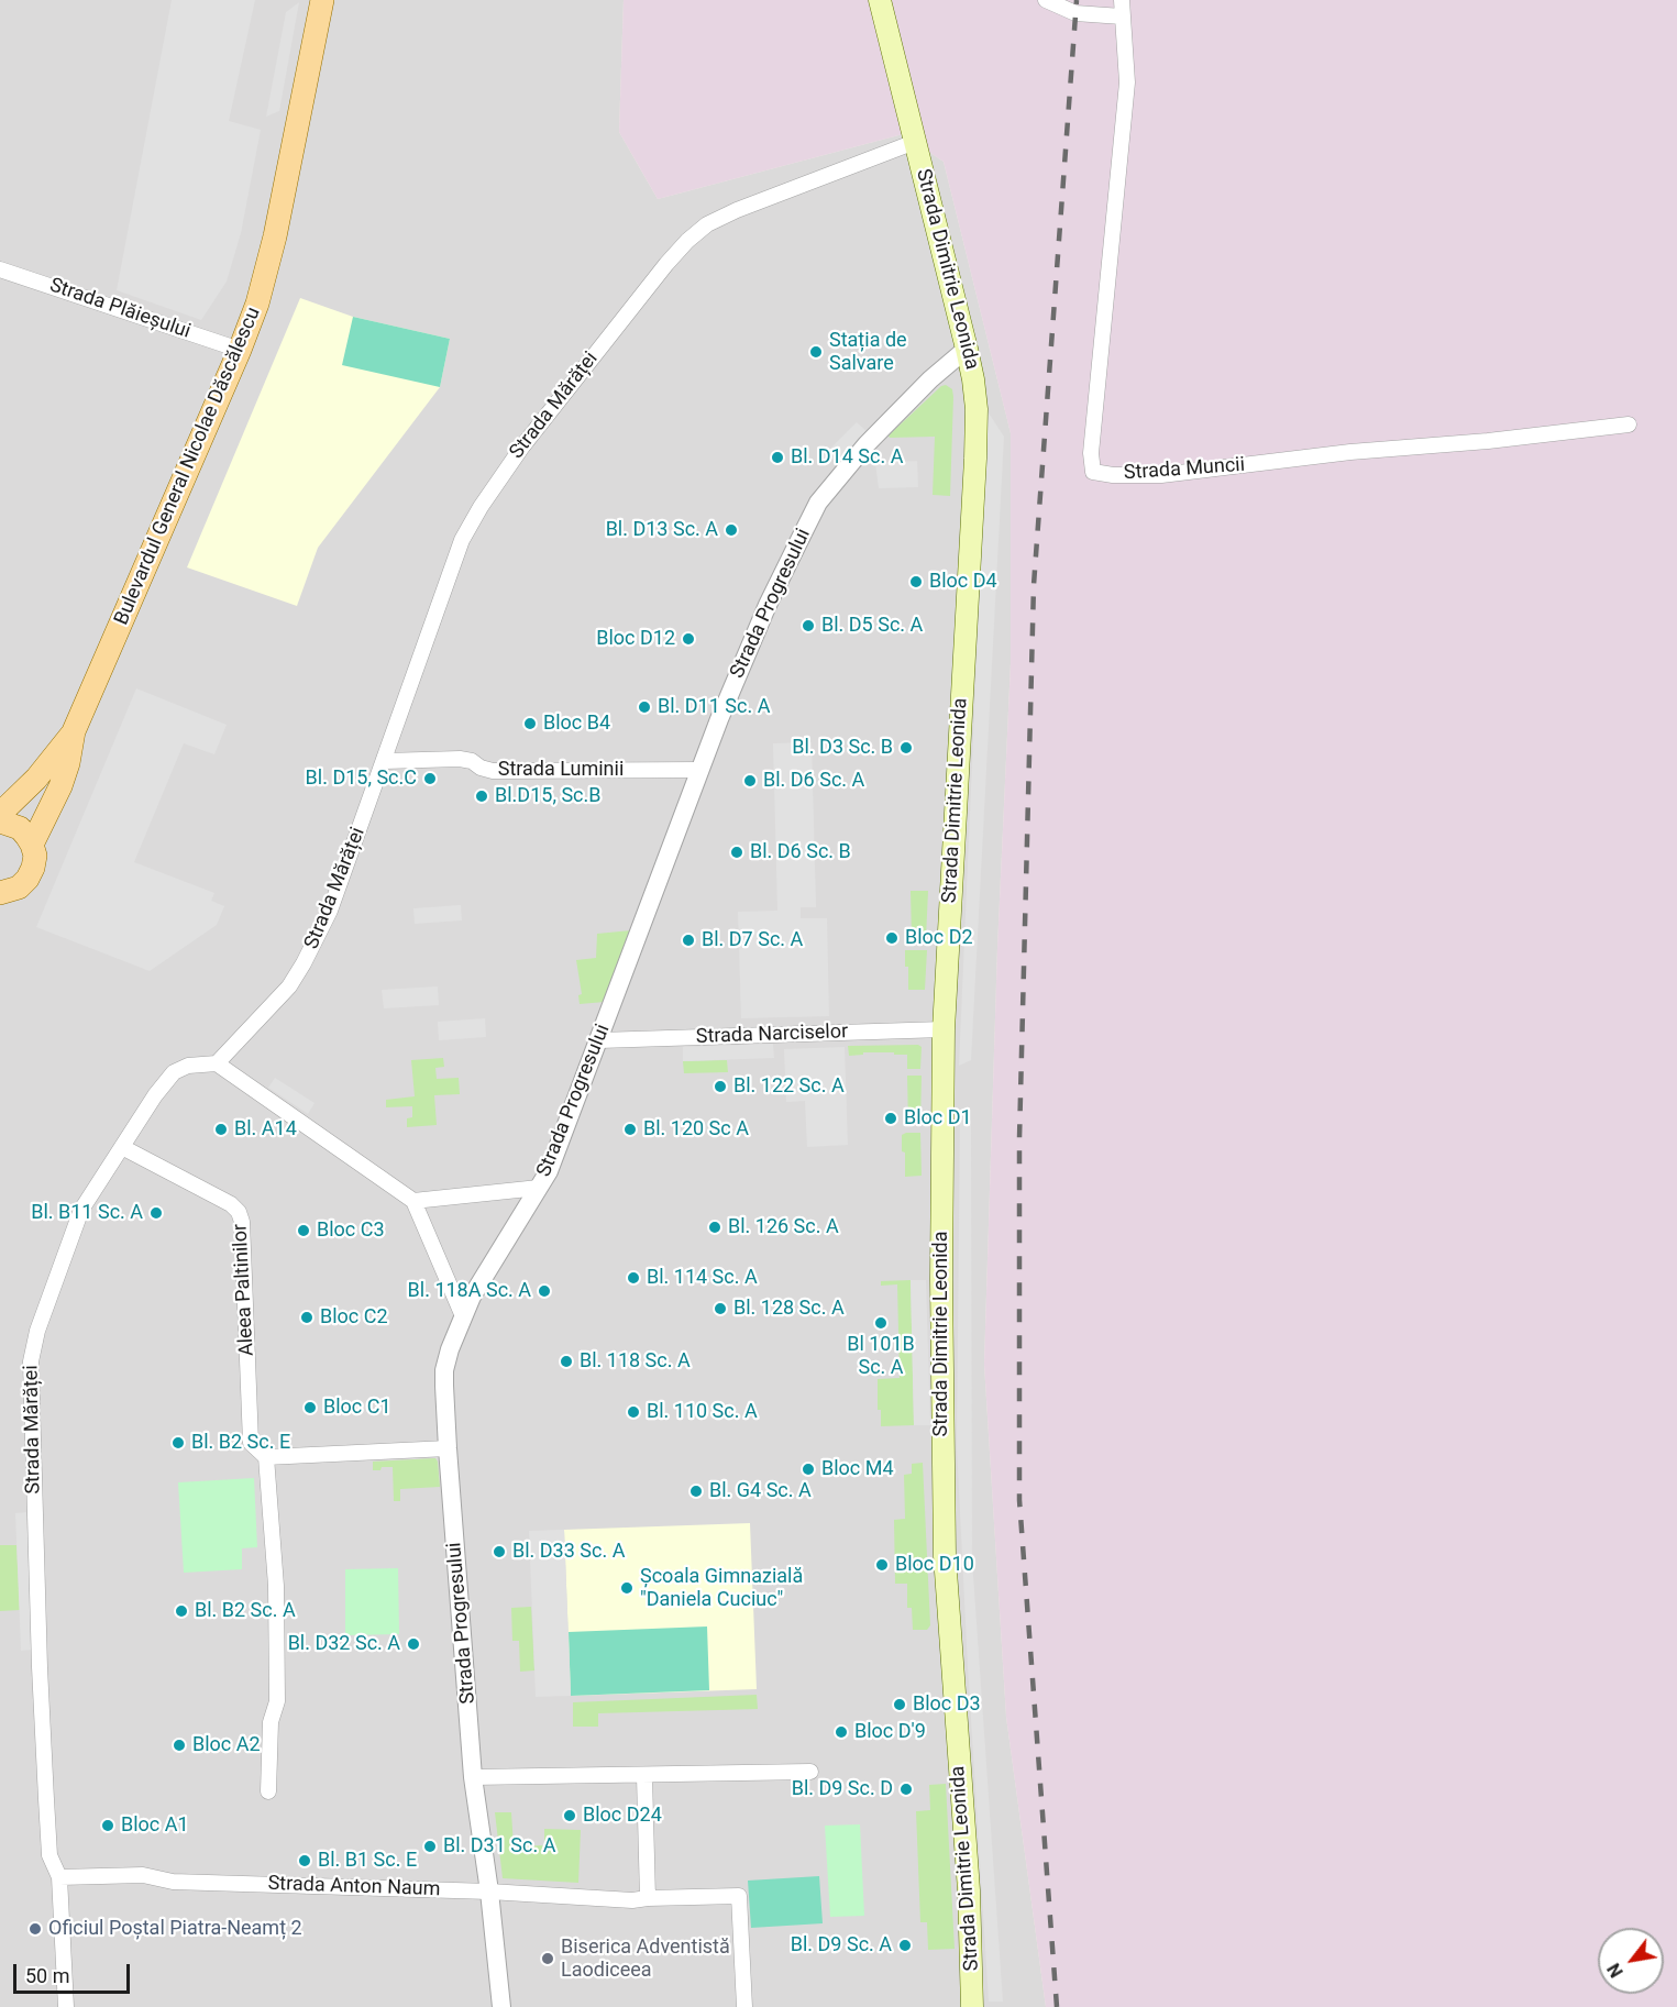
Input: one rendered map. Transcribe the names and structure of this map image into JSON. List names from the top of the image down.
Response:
{
  "streets": {
    "main road": ["Strada Dimitrie Leonida", "Bulevardul General Nicolae Dăscălescu"],
    "street": [
      "Strada Plăieșului",
      "Strada Mărăței",
      "Strada Muncii",
      "Strada Progresului",
      "Strada Luminii",
      "Strada Narciselor",
      "Aleea Paltinilor",
      "Strada Anton Naum"
    ]
  },
  "crossings": [
    ["Strada Dimitrie Leonida", "Strada Mărăței"],
    ["Strada Dimitrie Leonida", "Strada Progresului"],
    ["Strada Dimitrie Leonida", "Strada Narciselor"],
    ["Strada Plăieșului", "Bulevardul General Nicolae Dăscălescu"],
    ["Strada Mărăței", "Strada Luminii"],
    ["Strada Mărăței", "Aleea Paltinilor"],
    ["Strada Mărăței", "Strada Anton Naum"],
    ["Strada Progresului", "Strada Luminii"],
    ["Strada Progresului", "Strada Narciselor"],
    ["Strada Progresului", "Strada Anton Naum"]
  ],
  "places": [
    "Stația de Salvare",
    "Bl. D14 Sc. A",
    "Bl. D13 Sc. A",
    "Bloc D4",
    "Bl. D5 Sc. A",
    "Bloc D12",
    "Bl. D11 Sc. A",
    "Bloc B4",
    "Bl. D3 Sc. B",
    "Bl. D15, Sc.C",
    "Bl. D6 Sc. A",
    "Bl.D15, Sc.B",
    "Bl. D6 Sc. B",
    "Bloc D2",
    "Bl. D7 Sc. A",
    "Bl. 122 Sc. A",
    "Bloc D1",
    "Bl. A14",
    "Bl. 120 Sc A",
    "Bl. B11 Sc. A",
    "Bl. 126 Sc. A",
    "Bloc C3",
    "Bl. 114 Sc. A",
    "Bl. 118A Sc. A",
    "Bl. 128 Sc. A",
    "Bloc C2",
    "Bl 101B Sc. A",
    "Bl. 118 Sc. A",
    "Bloc C1",
    "Bl. 110 Sc. A",
    "Bl. B2 Sc. E",
    "Bloc M4",
    "Bl. G4 Sc. A",
    "Bl. D33 Sc. A",
    "Bloc D10",
    "Școala Gimnazială \"Daniela Cuciuc\"",
    "Bl. B2 Sc. A",
    "Bl. D32 Sc. A",
    "Bloc D3",
    "Bloc D'9",
    "Bloc A2",
    "Bl. D9 Sc. D",
    "Bloc D24",
    "Bloc A1",
    "Bl. D31 Sc. A",
    "Bl. B1 Sc. E",
    "Oficiul Poștal Piatra-Neamț 2",
    "Bl. D9 Sc. A",
    "Biserica Adventistă Laodiceea"
  ],
  "scale_bar": "50 m",
  "north": "bottom left"
}
